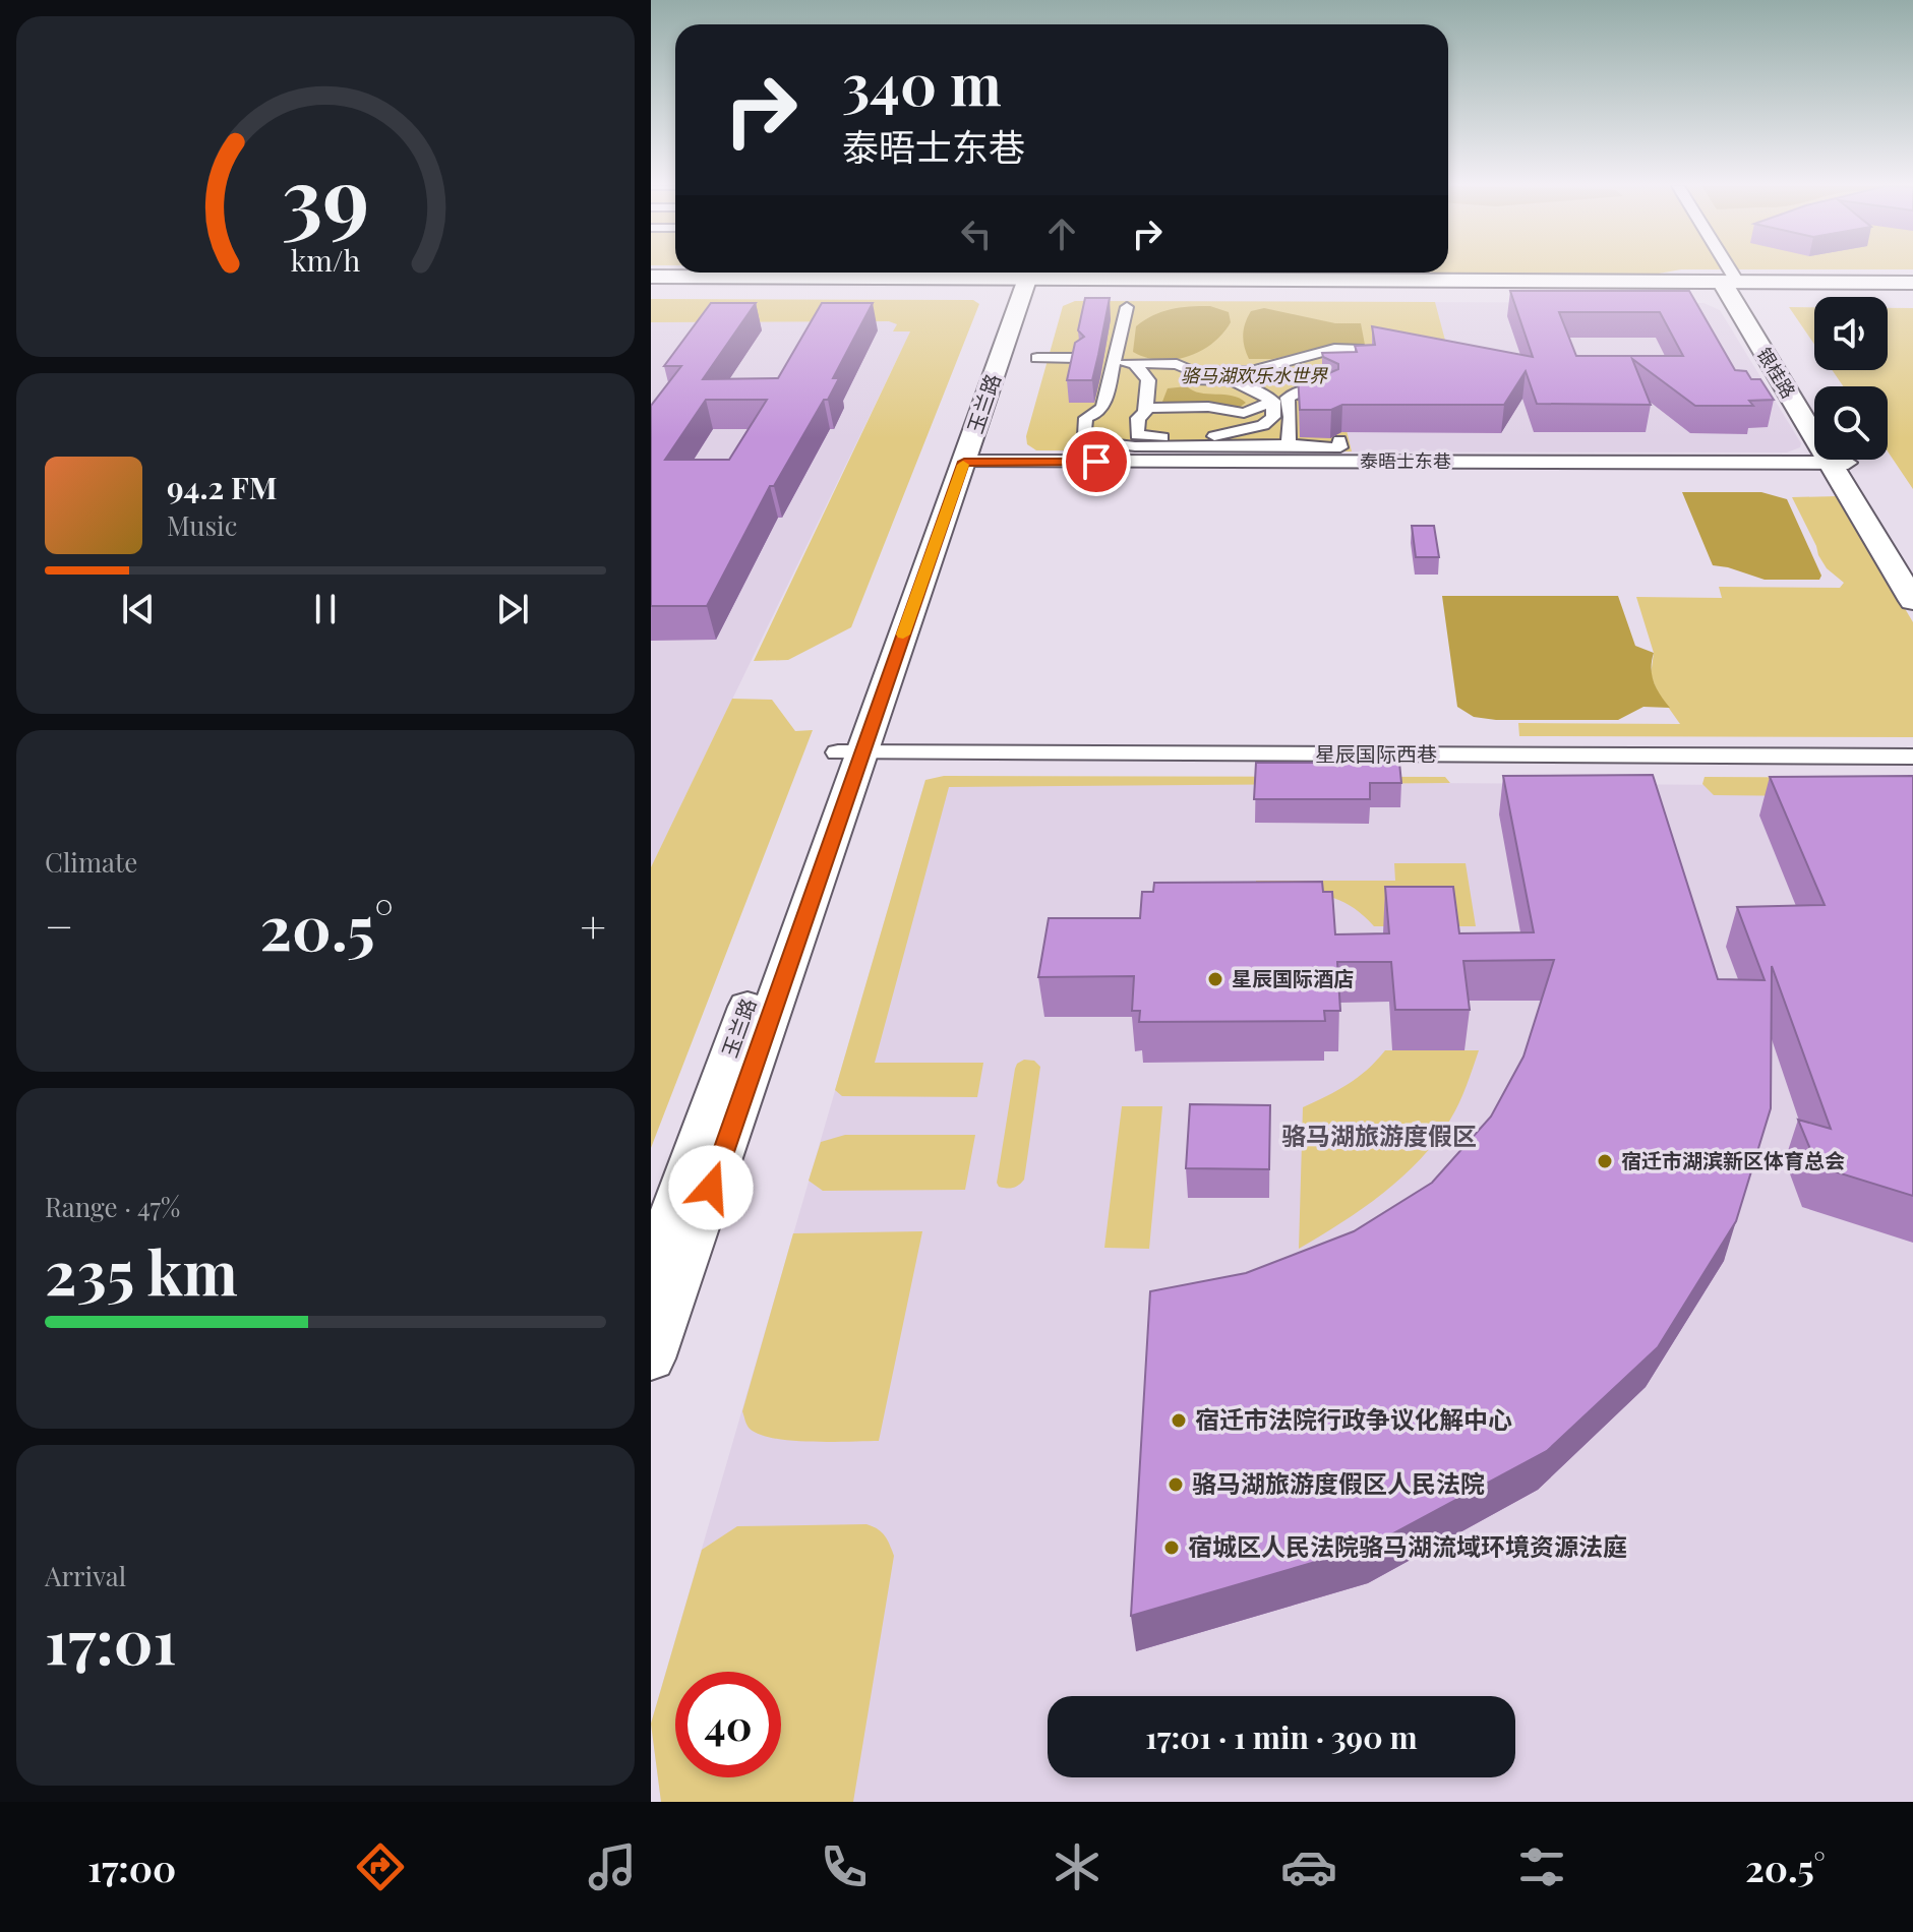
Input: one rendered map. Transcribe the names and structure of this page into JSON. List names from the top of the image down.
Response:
{
  "streets": {
    "street": [
      "银桂路",
      "玉兰路",
      "泰晤士东巷",
      "星辰国际西巷"
    ]
  },
  "crossings": [
    ["玉兰路", "泰晤士东巷"],
    ["玉兰路", "星辰国际西巷"]
  ],
  "districts": ["骆马湖旅游度假区"],
  "parks": ["骆马湖欢乐水世界"],
  "places": [
    "星辰国际酒店",
    "宿迁市湖滨新区体育总会",
    "宿迁市法院行政争议化解中心",
    "骆马湖旅游度假区人民法院",
    "宿城区人民法院骆马湖流域环境资源法庭"
  ],
  "page": {
    "turn": ["340 m", "泰晤士东巷"],
    "song": ["94.2 FM", "Music"],
    "tile": [
      "Climate",
      ["Range · 47%", "235 km"],
      ["Arrival", "17:01"]
    ],
    "heat": ["−", "20.5°", "+"],
    "limit": "40",
    "trip": "17:01 · 1 min · 390 m",
    "tabs": ["17:00", "20.5°"],
    "gauge": ["39", "km/h"]
  }
}
